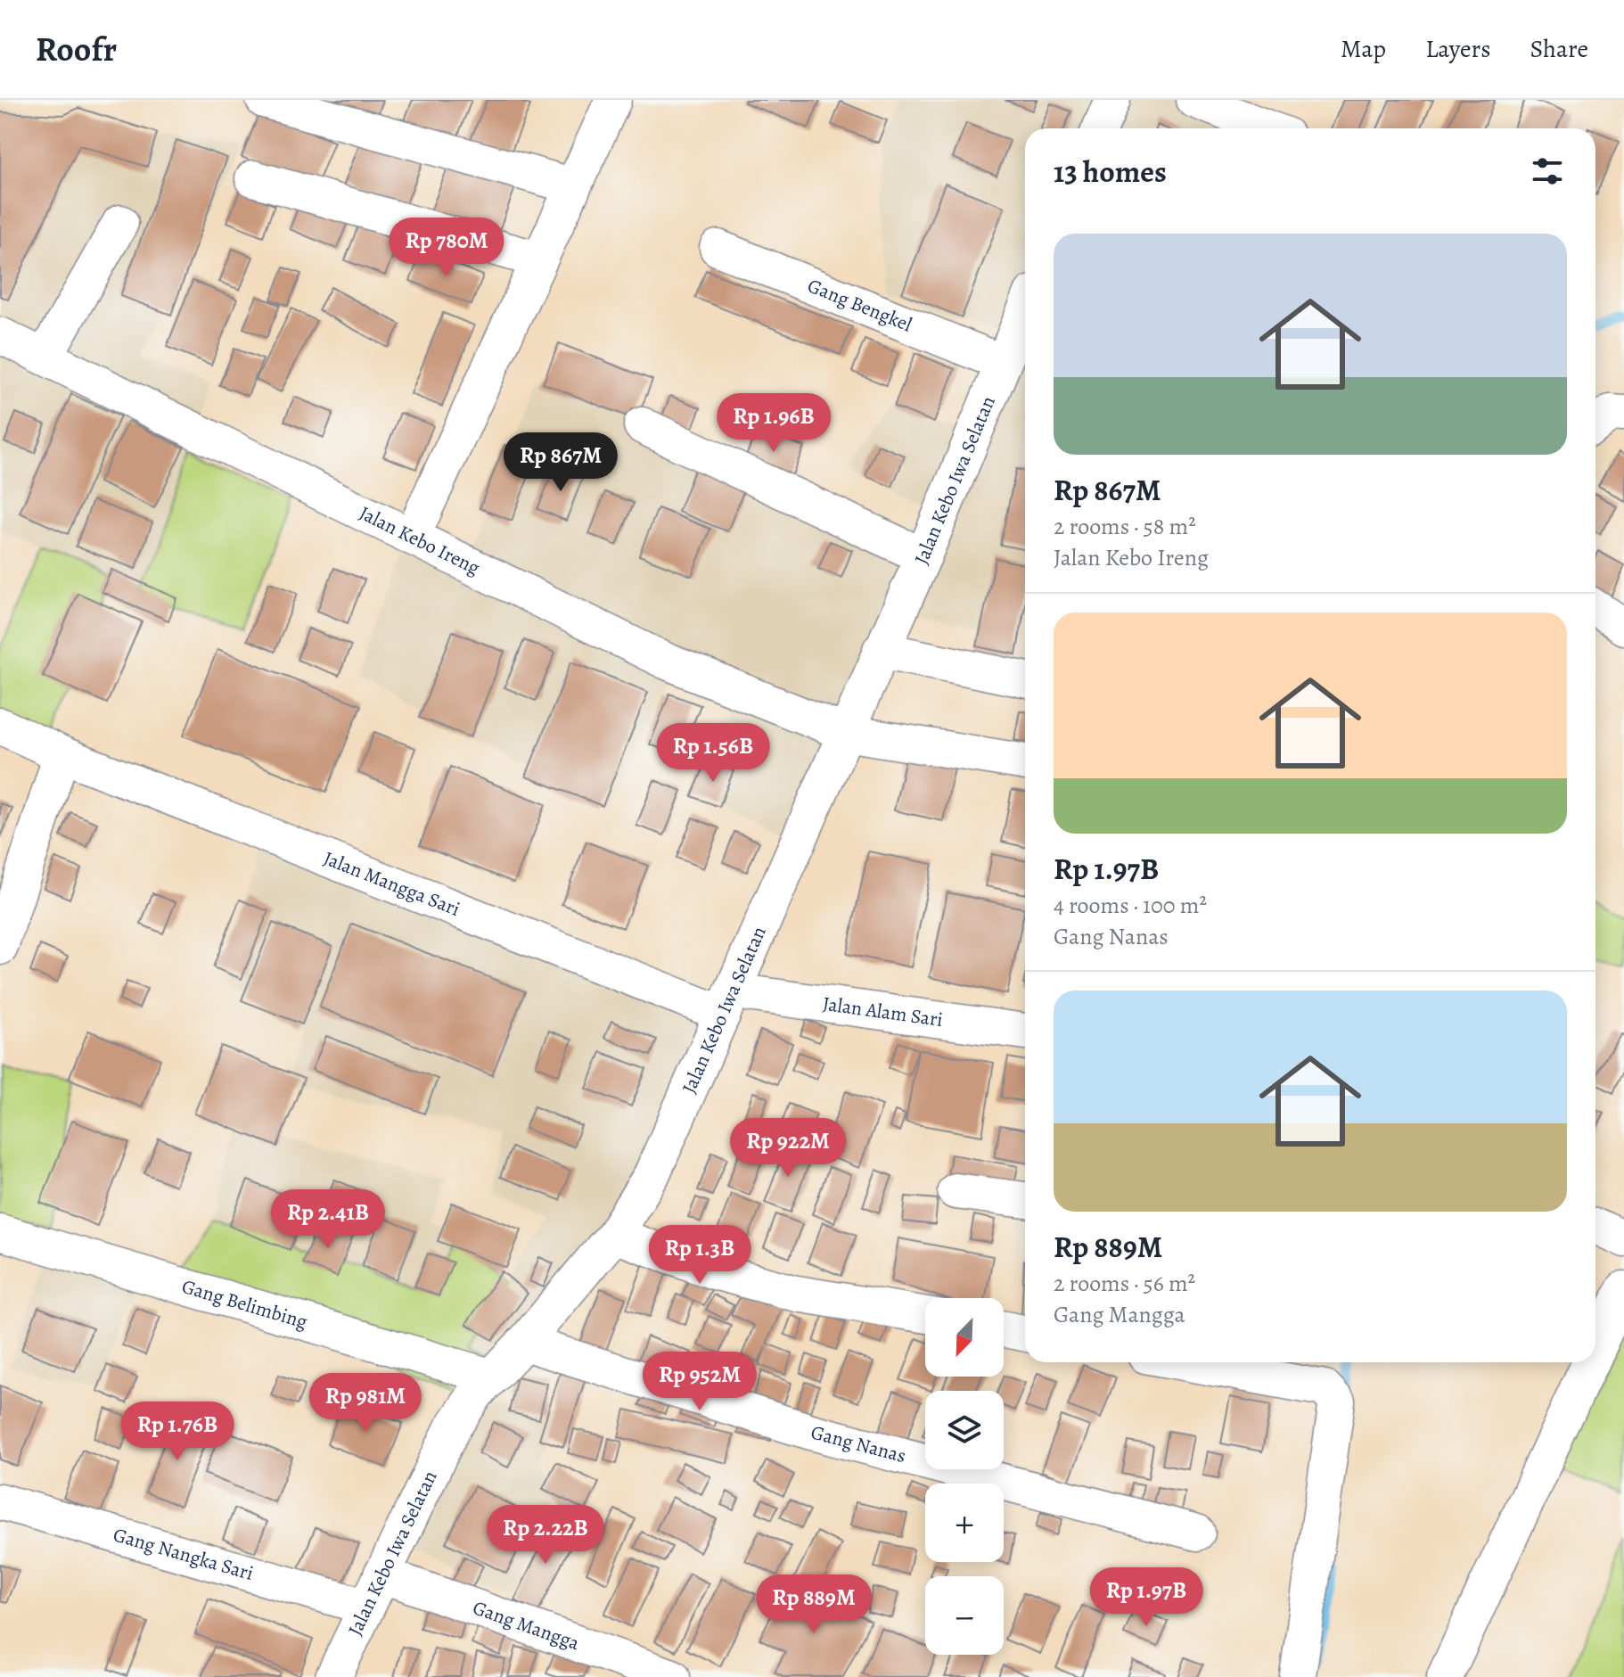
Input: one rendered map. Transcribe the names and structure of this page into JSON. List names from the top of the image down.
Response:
{
  "streets": {
    "street": [
      "Gang Bengkel",
      "Jalan Kebo Iwa Selatan",
      "Jalan Kebo Ireng",
      "Jalan Mangga Sari",
      "Jalan Alam Sari",
      "Gang Belimbing",
      "Gang Nanas",
      "Gang Nangka Sari",
      "Gang Mangga"
    ]
  },
  "crossings": [
    ["Gang Bengkel", "Jalan Kebo Iwa Selatan"],
    ["Jalan Kebo Iwa Selatan", "Jalan Kebo Ireng"],
    ["Jalan Kebo Iwa Selatan", "Jalan Mangga Sari"],
    ["Jalan Kebo Iwa Selatan", "Jalan Alam Sari"],
    ["Jalan Kebo Iwa Selatan", "Gang Belimbing"],
    ["Jalan Kebo Iwa Selatan", "Gang Nanas"],
    ["Jalan Kebo Iwa Selatan", "Gang Nangka Sari"],
    ["Jalan Kebo Iwa Selatan", "Gang Mangga"],
    ["Jalan Mangga Sari", "Jalan Alam Sari"]
  ],
  "north": "bottom left",
  "page": {
    "header": "Roofr",
    "nav": ["Map", "Layers", "Share"],
    "heading": "13 homes",
    "list": [
      {
        "name": "Rp 867M",
        "note": "2 rooms · 58 m² · Jalan Kebo Ireng"
      },
      {
        "name": "Rp 1.97B",
        "note": "4 rooms · 100 m² · Gang Nanas"
      },
      {
        "name": "Rp 889M",
        "note": "2 rooms · 56 m² · Gang Mangga"
      }
    ],
    "price": [
      "Rp 780M",
      "Rp 1.96B",
      "Rp 867M",
      "Rp 1.56B",
      "Rp 922M",
      "Rp 2.41B",
      "Rp 1.3B",
      "Rp 952M",
      "Rp 981M",
      "Rp 1.76B",
      "Rp 2.22B",
      "Rp 1.97B",
      "Rp 889M"
    ],
    "map_buttons": ["+", "−"]
  }
}
